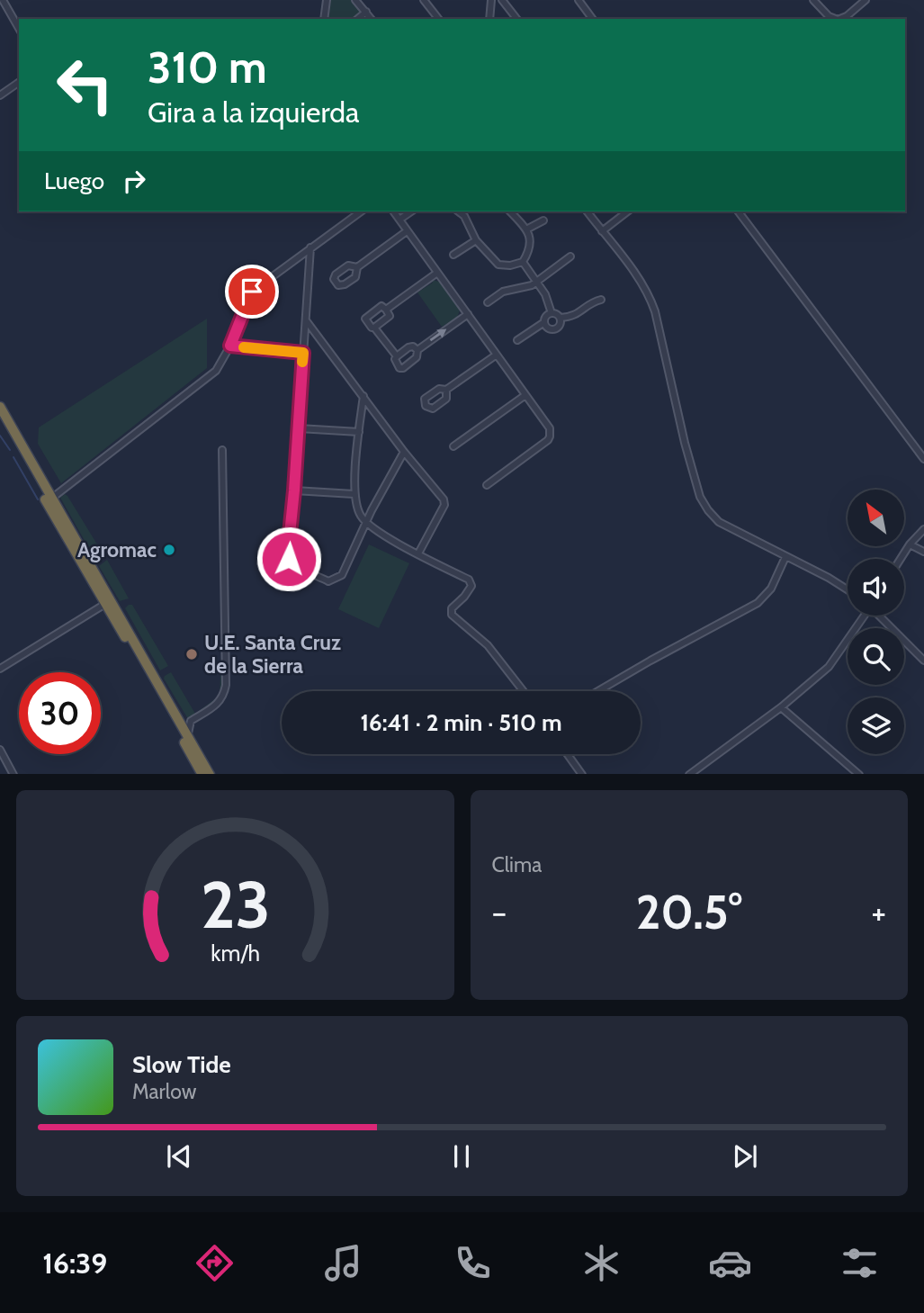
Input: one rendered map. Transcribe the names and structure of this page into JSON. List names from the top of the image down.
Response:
{
  "places": ["Agromac", "U.E. Santa Cruz de la Sierra"],
  "north": "top left",
  "page": {
    "turn": ["310 m", "Gira a la izquierda"],
    "then": "Luego",
    "limit": "30",
    "trip": "16:41 · 2 min · 510 m",
    "tile": "Clima",
    "heat": ["−", "20.5°", "+"],
    "song": ["Slow Tide", "Marlow"],
    "tabs": "16:39",
    "gauge": ["23", "km/h"]
  }
}
